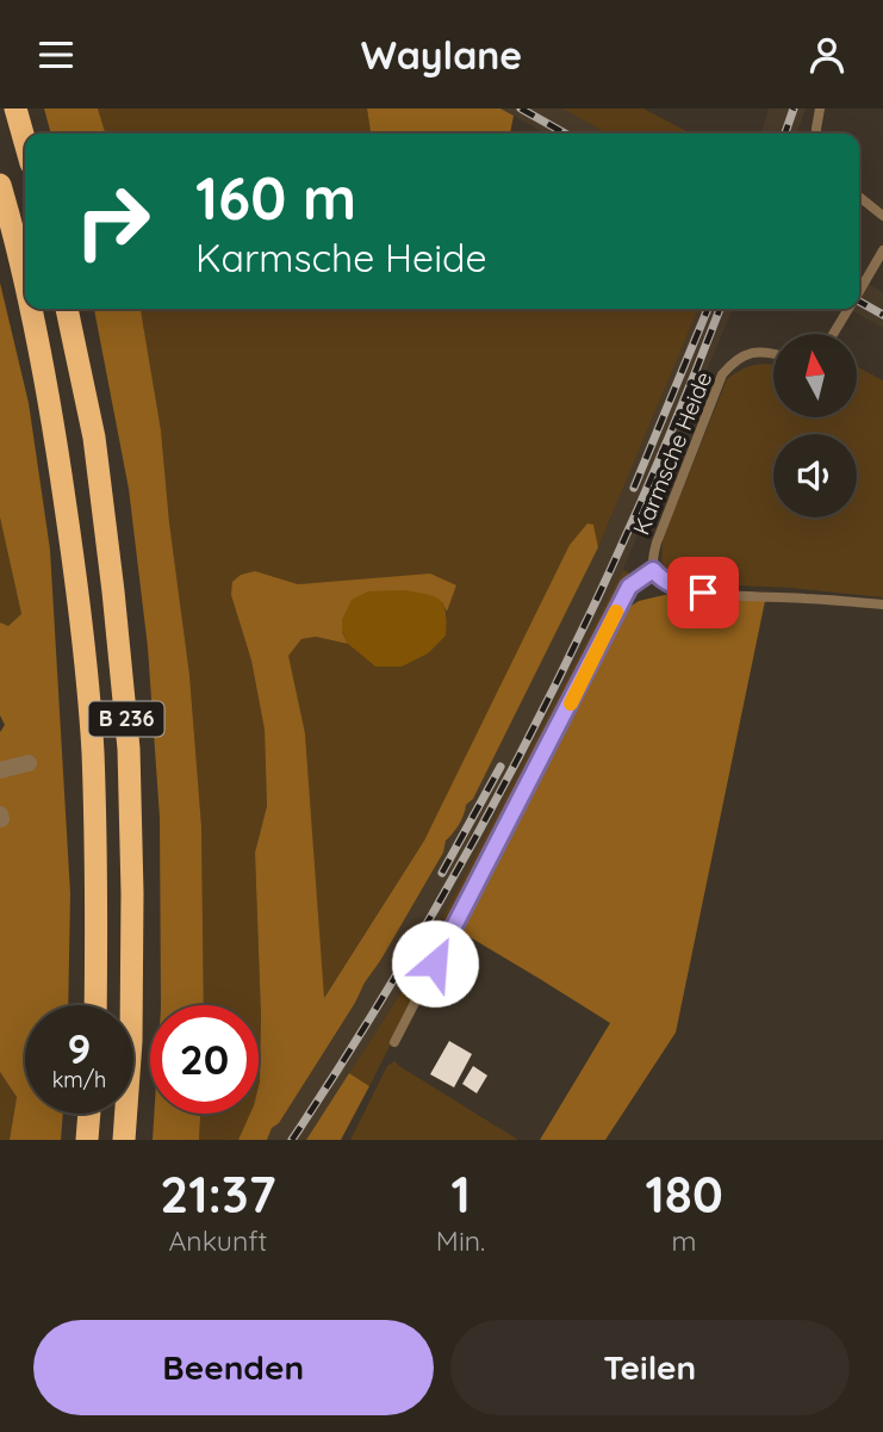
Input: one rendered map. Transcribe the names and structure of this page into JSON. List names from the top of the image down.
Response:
{
  "streets": {
    "highway": ["B 236"],
    "lane": ["Karmsche Heide"]
  },
  "north": "top",
  "page": {
    "header": "Waylane",
    "turn": ["160 m", "Karmsche Heide"],
    "speed": "9 km/h",
    "limit": "20",
    "eta": [
      "21:37",
      "Ankunft",
      "1",
      "Min.",
      "180",
      "m"
    ],
    "buttons": ["Beenden", "Teilen"]
  }
}
